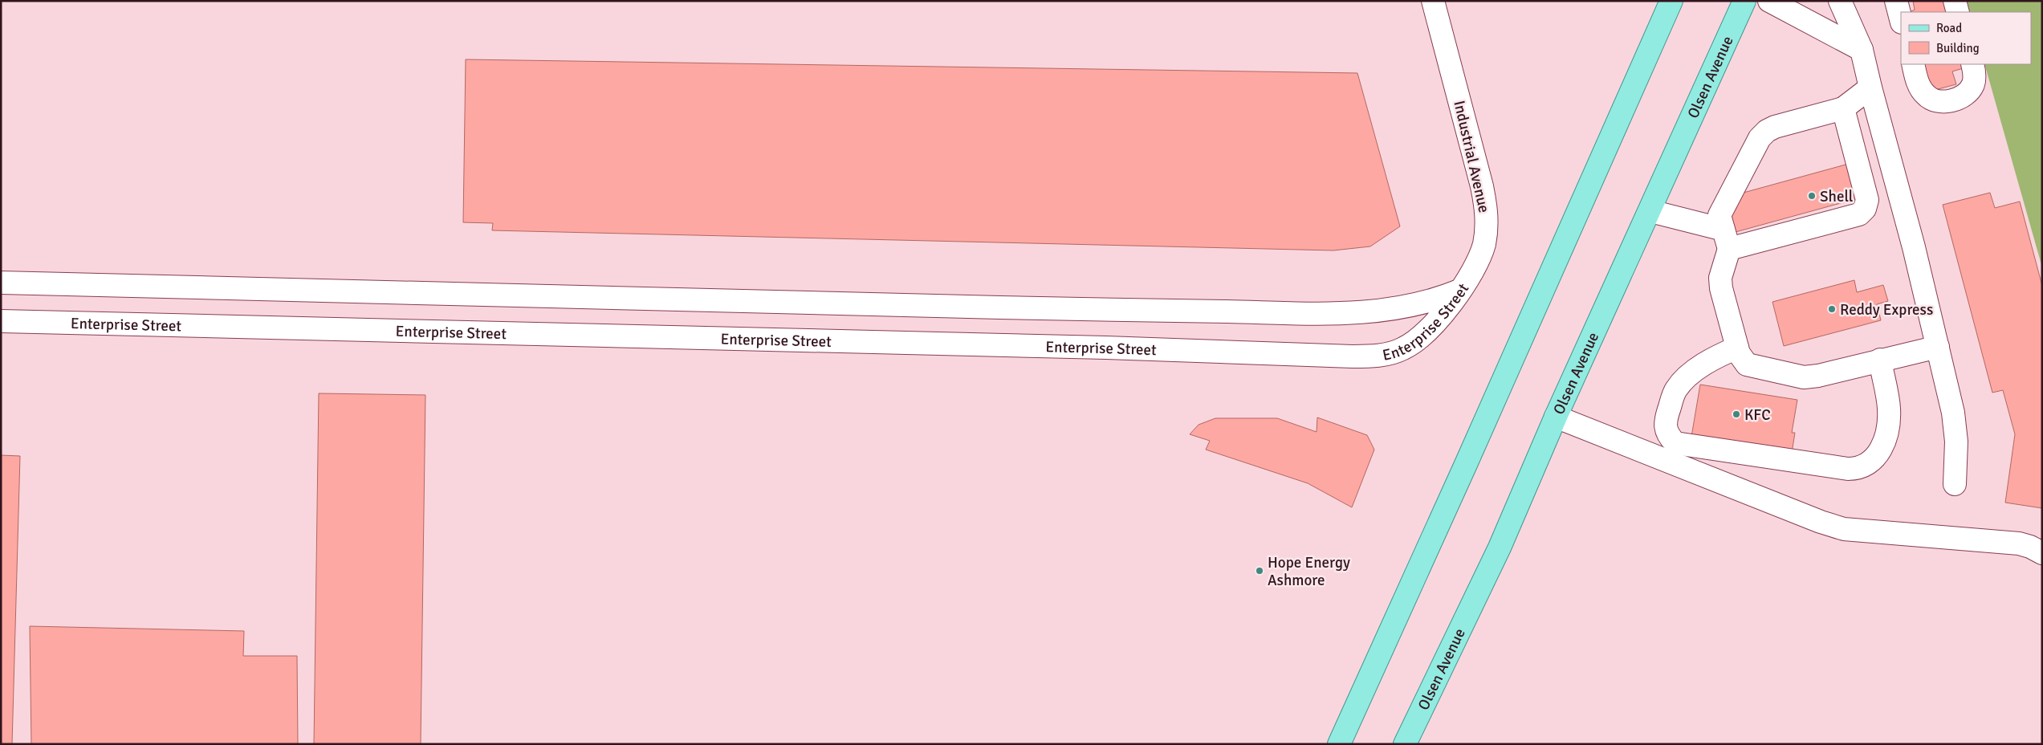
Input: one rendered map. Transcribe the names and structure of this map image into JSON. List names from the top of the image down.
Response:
{
  "streets": {
    "main road": ["Olsen Avenue"],
    "street": ["Industrial Avenue", "Enterprise Street"]
  },
  "crossings": [
    ["Industrial Avenue", "Enterprise Street"]
  ],
  "places": [
    "Shell",
    "Reddy Express",
    "KFC",
    "Hope Energy Ashmore"
  ],
  "legend": ["Road", "Building"]
}
